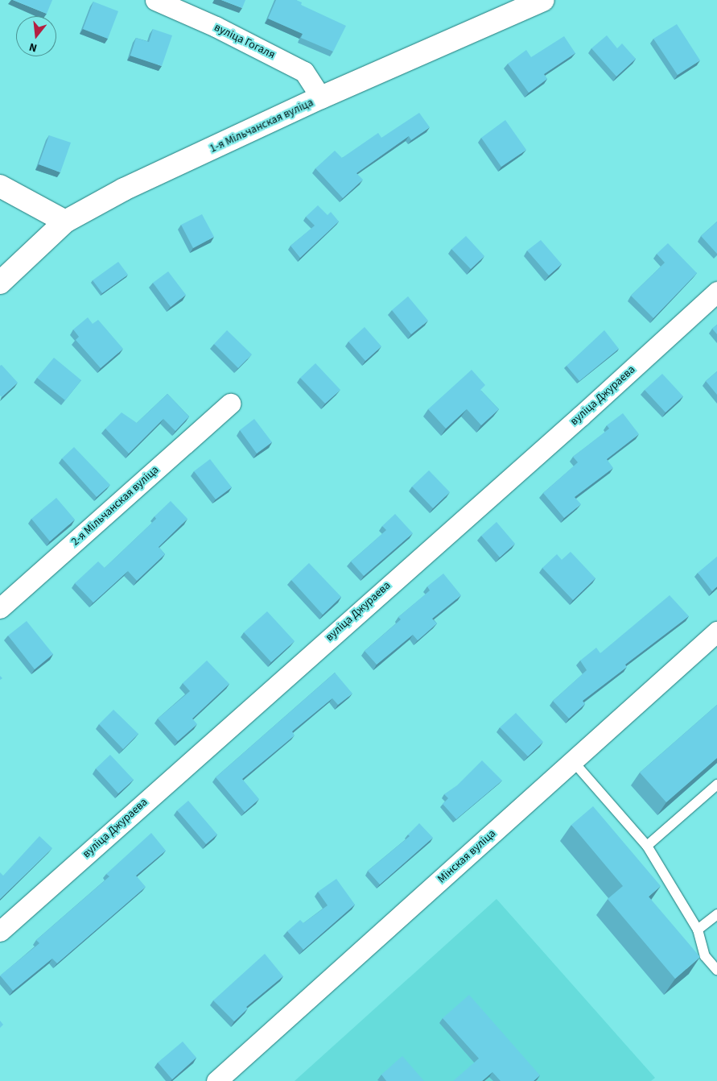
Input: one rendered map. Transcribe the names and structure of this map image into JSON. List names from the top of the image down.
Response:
{
  "streets": {
    "street": [
      "вуліца Гогаля",
      "1-я Мільчанская вуліца",
      "вуліца Джураева",
      "2-я Мільчанская вуліца",
      "Мінская вуліца"
    ]
  },
  "crossings": [
    ["вуліца Гогаля", "1-я Мільчанская вуліца"]
  ],
  "north": "bottom"
}
